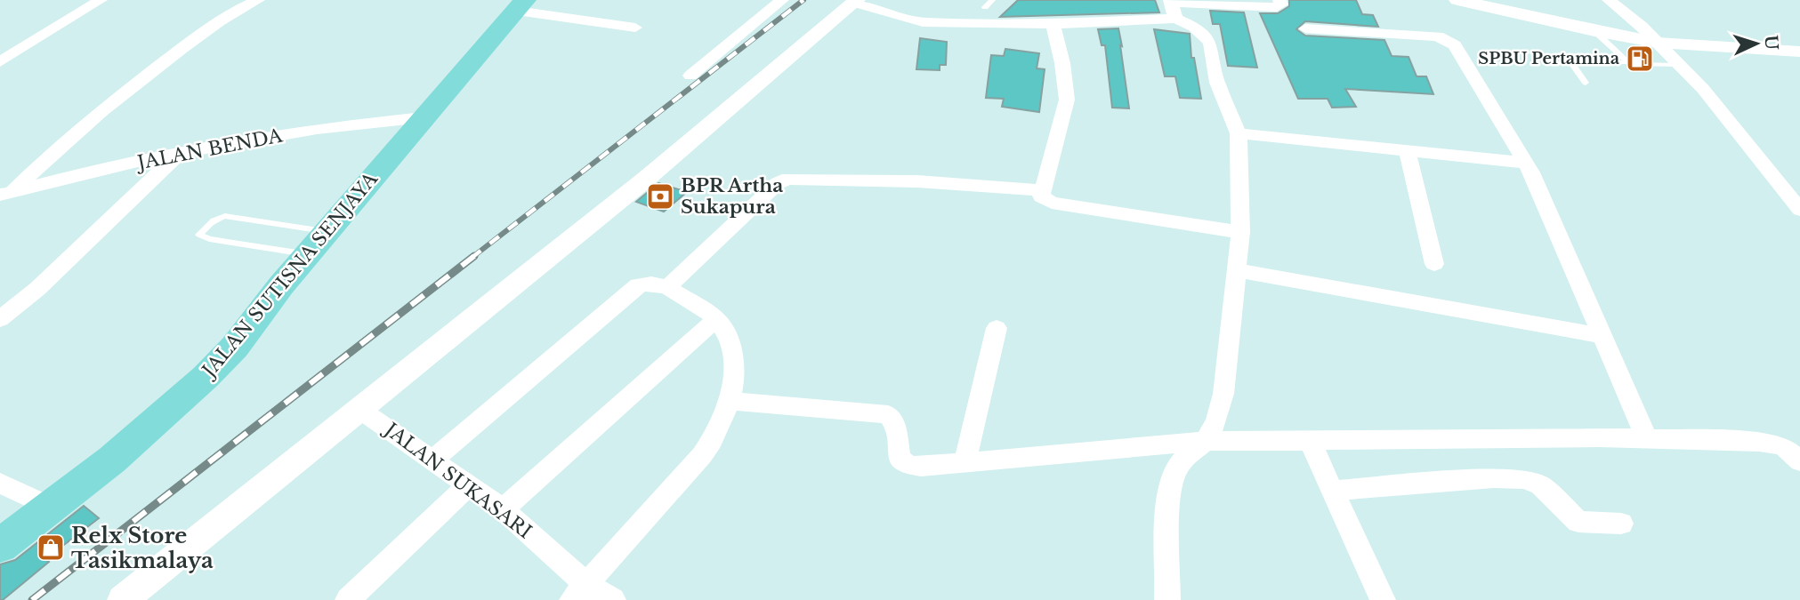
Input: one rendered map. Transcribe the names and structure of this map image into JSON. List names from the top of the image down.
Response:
{
  "streets": {
    "main road": ["JALAN SUTISNA SENJAYA"],
    "street": ["JALAN BENDA", "JALAN SUKASARI"]
  },
  "crossings": [
    ["JALAN BENDA", "JALAN SUTISNA SENJAYA"]
  ],
  "places": {
    "fuel station": ["SPBU Pertamina"],
    "bank": ["BPR Artha Sukapura"],
    "shop": ["Relx Store Tasikmalaya"]
  },
  "north": "right"
}
